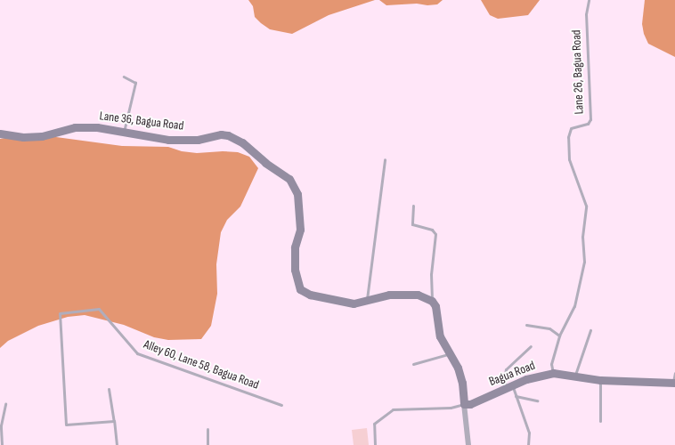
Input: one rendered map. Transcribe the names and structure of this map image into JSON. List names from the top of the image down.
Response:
{
  "streets": {
    "street": ["Lane 36, Bagua Road", "Bagua Road"],
    "lane": ["Lane 26, Bagua Road", "Alley 60, Lane 58, Bagua Road"]
  },
  "crossings": [
    ["Lane 26, Bagua Road", "Bagua Road"]
  ]
}
